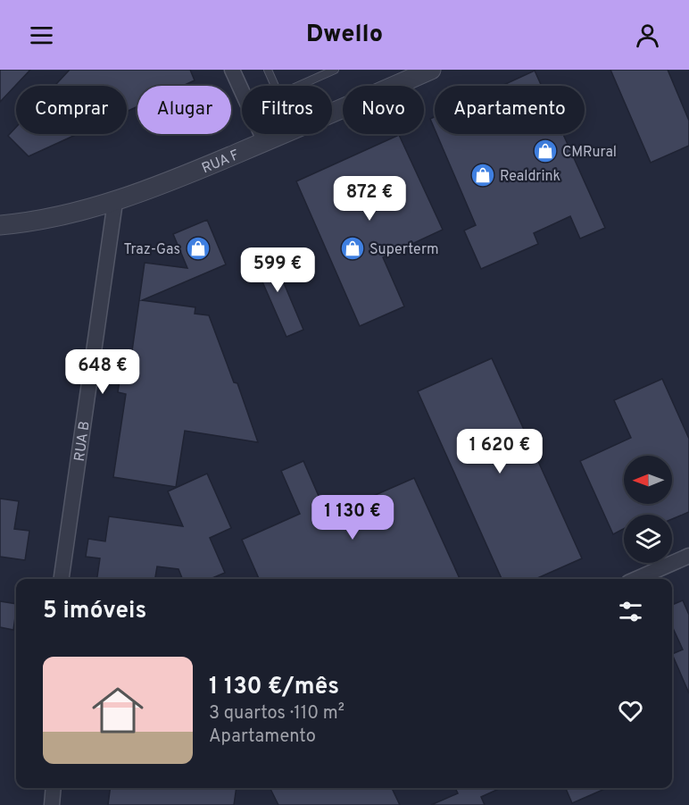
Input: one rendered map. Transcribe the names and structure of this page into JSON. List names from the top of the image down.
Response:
{
  "streets": {
    "street": ["RUA F", "RUA B"]
  },
  "crossings": [
    ["RUA F", "RUA B"]
  ],
  "places": {
    "shop": [
      "CMRural",
      "Realdrink",
      "Traz-Gas",
      "Superterm"
    ]
  },
  "north": "left",
  "page": {
    "header": "Dwello",
    "chip": [
      "Comprar",
      "Alugar",
      "Filtros",
      "Novo",
      "Apartamento"
    ],
    "price": [
      "872 €",
      "599 €",
      "648 €",
      "1 620 €",
      "1 130 €"
    ],
    "heading": "5 imóveis",
    "list": [
      {
        "name": "1 130 €/mês",
        "note": "3 quartos · 110 m² · Apartamento"
      }
    ]
  }
}
